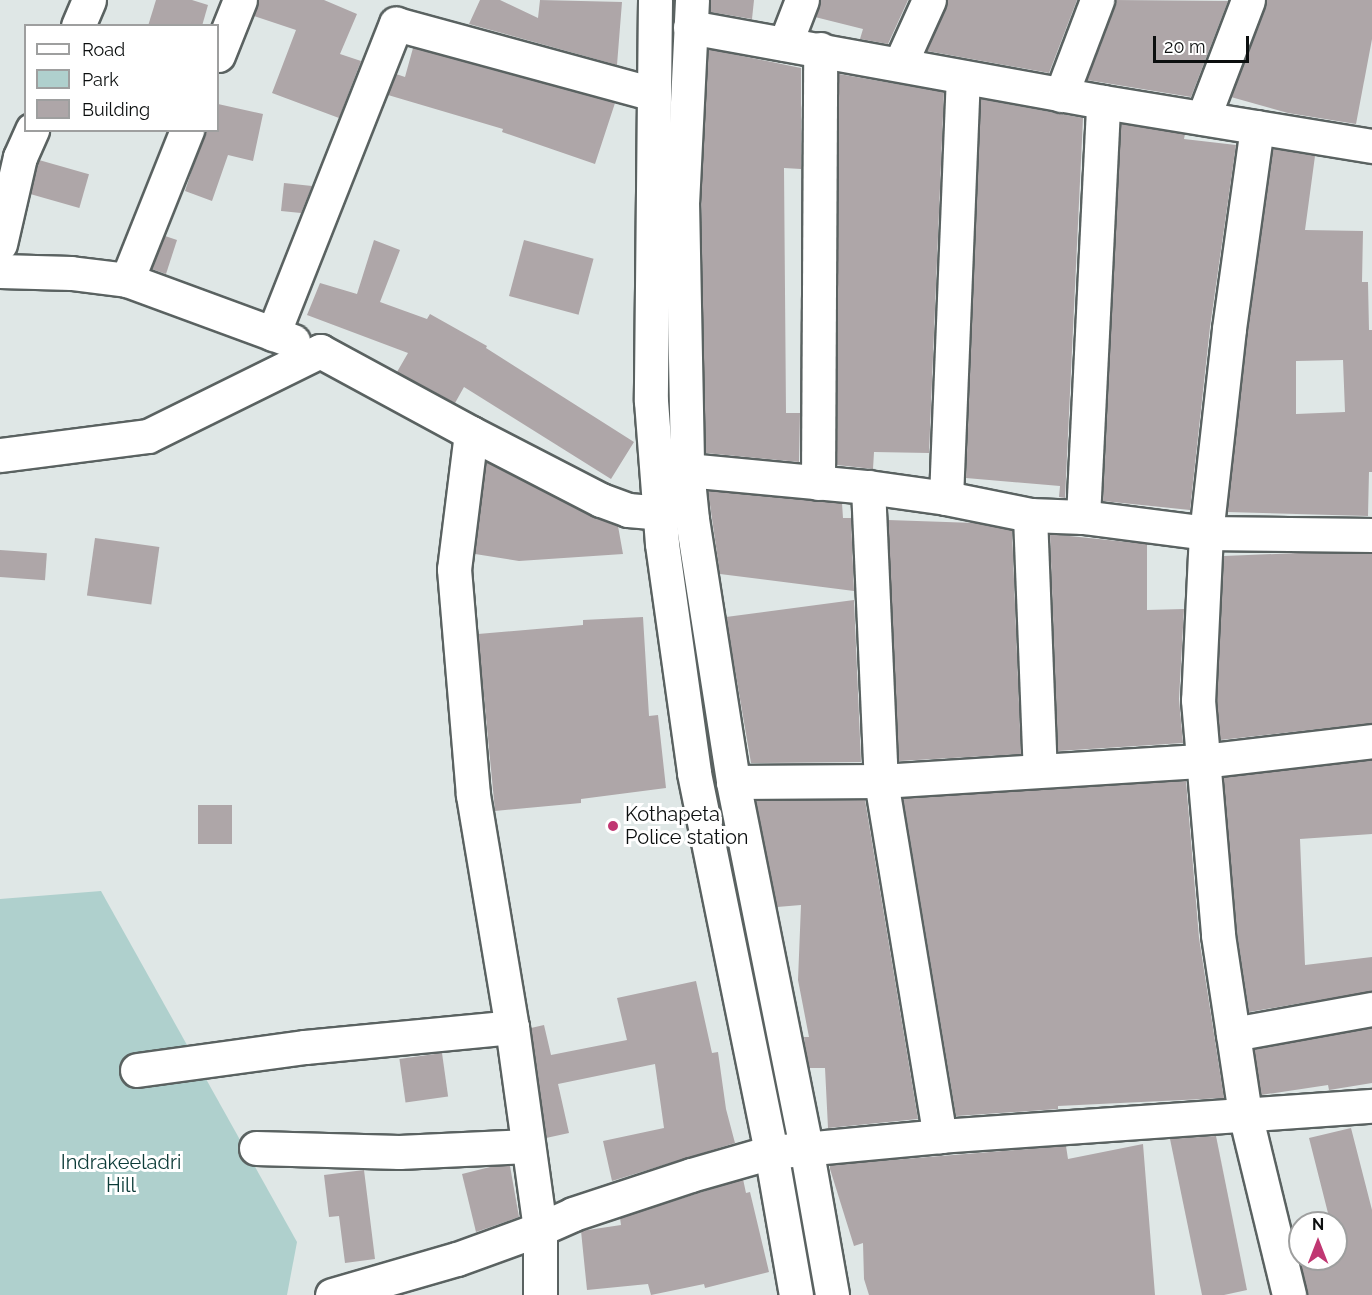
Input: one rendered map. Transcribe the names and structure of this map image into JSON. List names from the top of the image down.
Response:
{
  "parks": ["Indrakeeladri Hill"],
  "places": ["Kothapeta Police station"],
  "legend": ["Road", "Park", "Building"],
  "scale_bar": "20 m",
  "north": "top"
}
